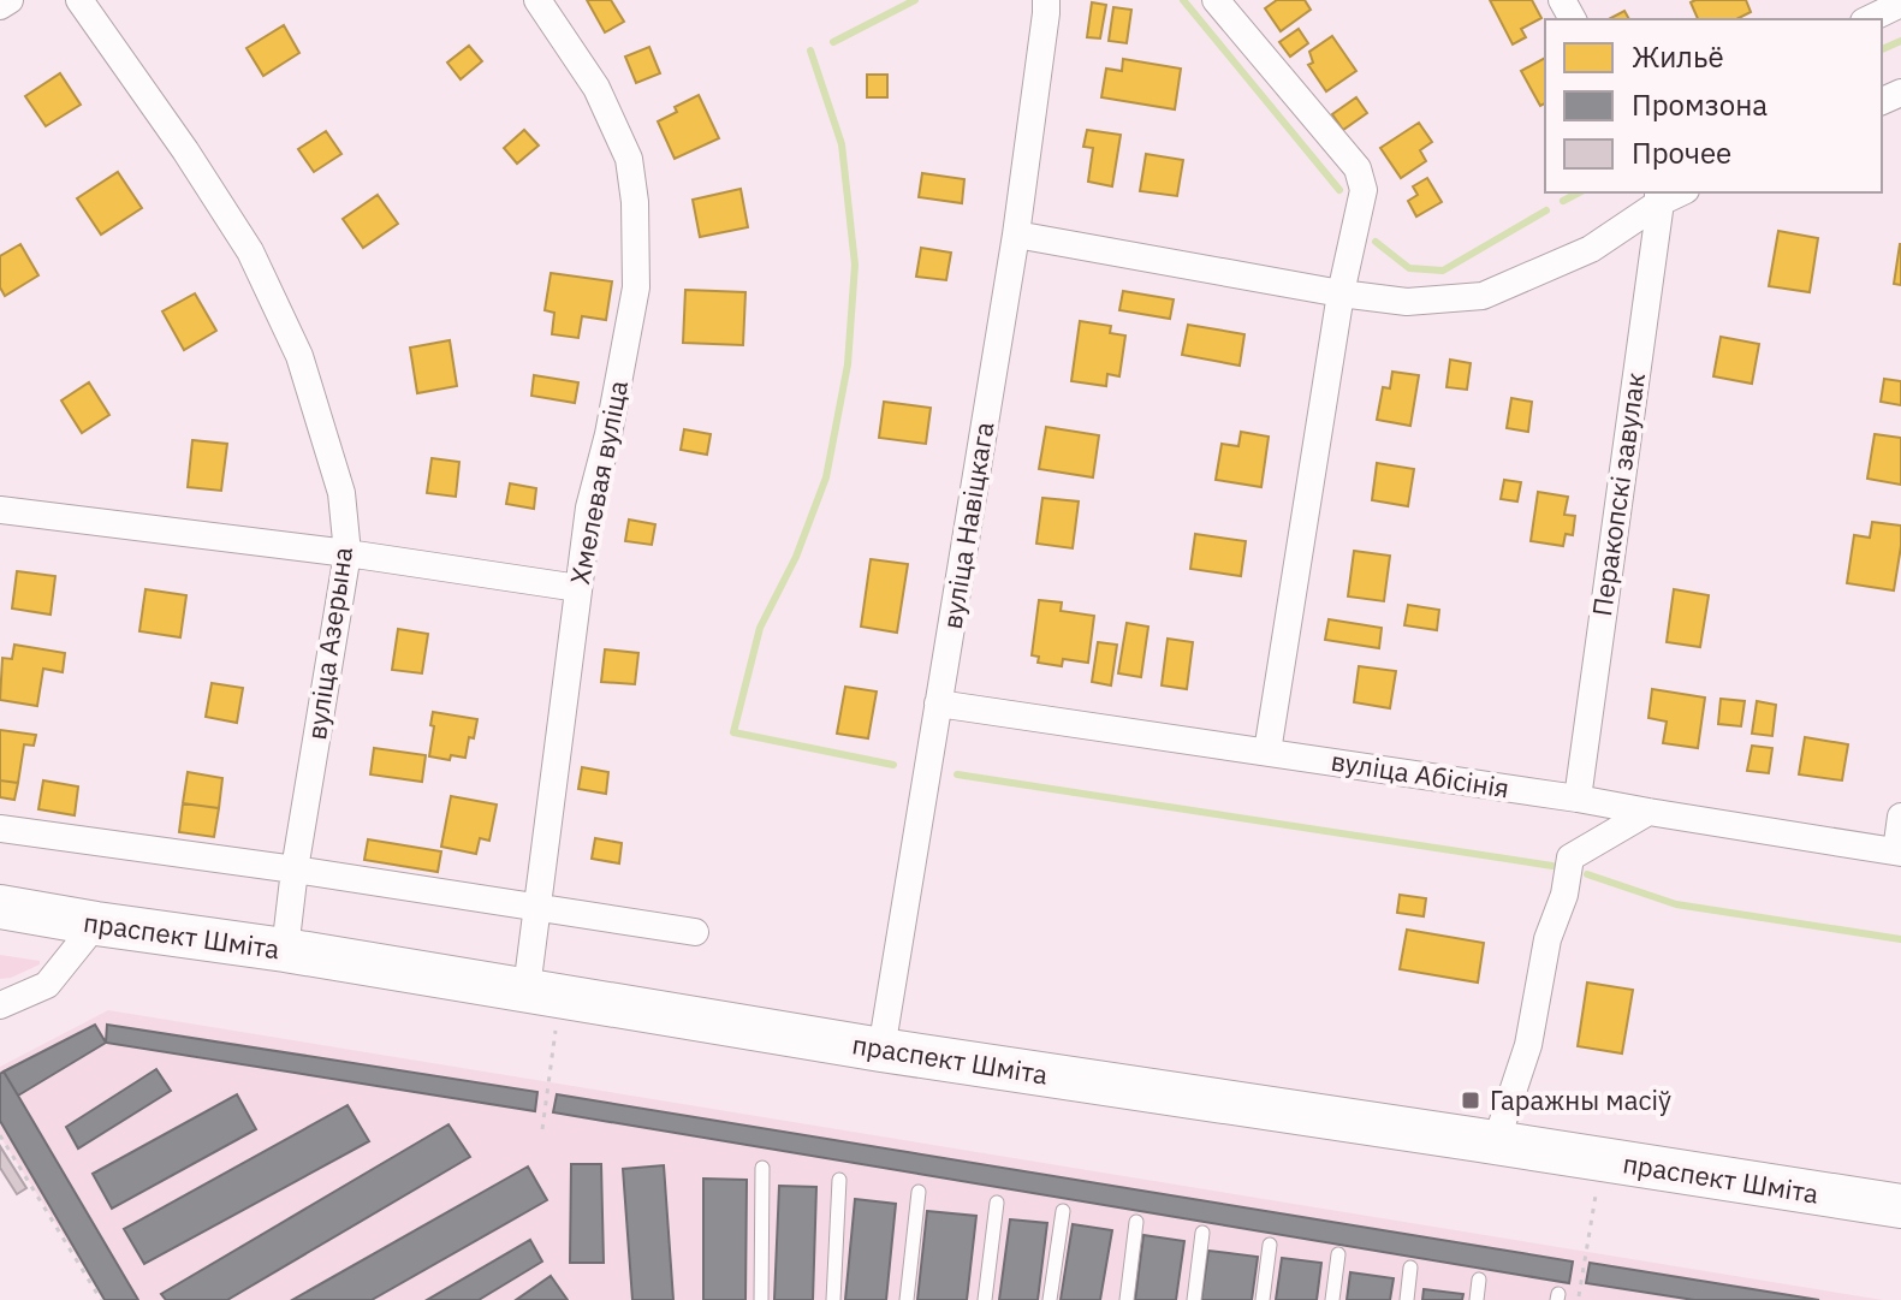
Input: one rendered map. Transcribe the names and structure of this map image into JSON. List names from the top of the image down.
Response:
{
  "streets": {
    "main road": ["праспект Шміта"],
    "street": [
      "Хмелевая вуліца",
      "Перакопскі завулак",
      "вуліца Навіцкага",
      "вуліца Азерына",
      "вуліца Абісінія"
    ]
  },
  "crossings": [
    ["Хмелевая вуліца", "праспект Шміта"],
    ["Перакопскі завулак", "вуліца Абісінія"],
    ["вуліца Навіцкага", "вуліца Абісінія"],
    ["вуліца Навіцкага", "праспект Шміта"],
    ["вуліца Азерына", "праспект Шміта"]
  ],
  "places": {
    "transit": ["Гаражны масіў"]
  },
  "legend": ["Жильё", "Промзона", "Прочее"]
}
